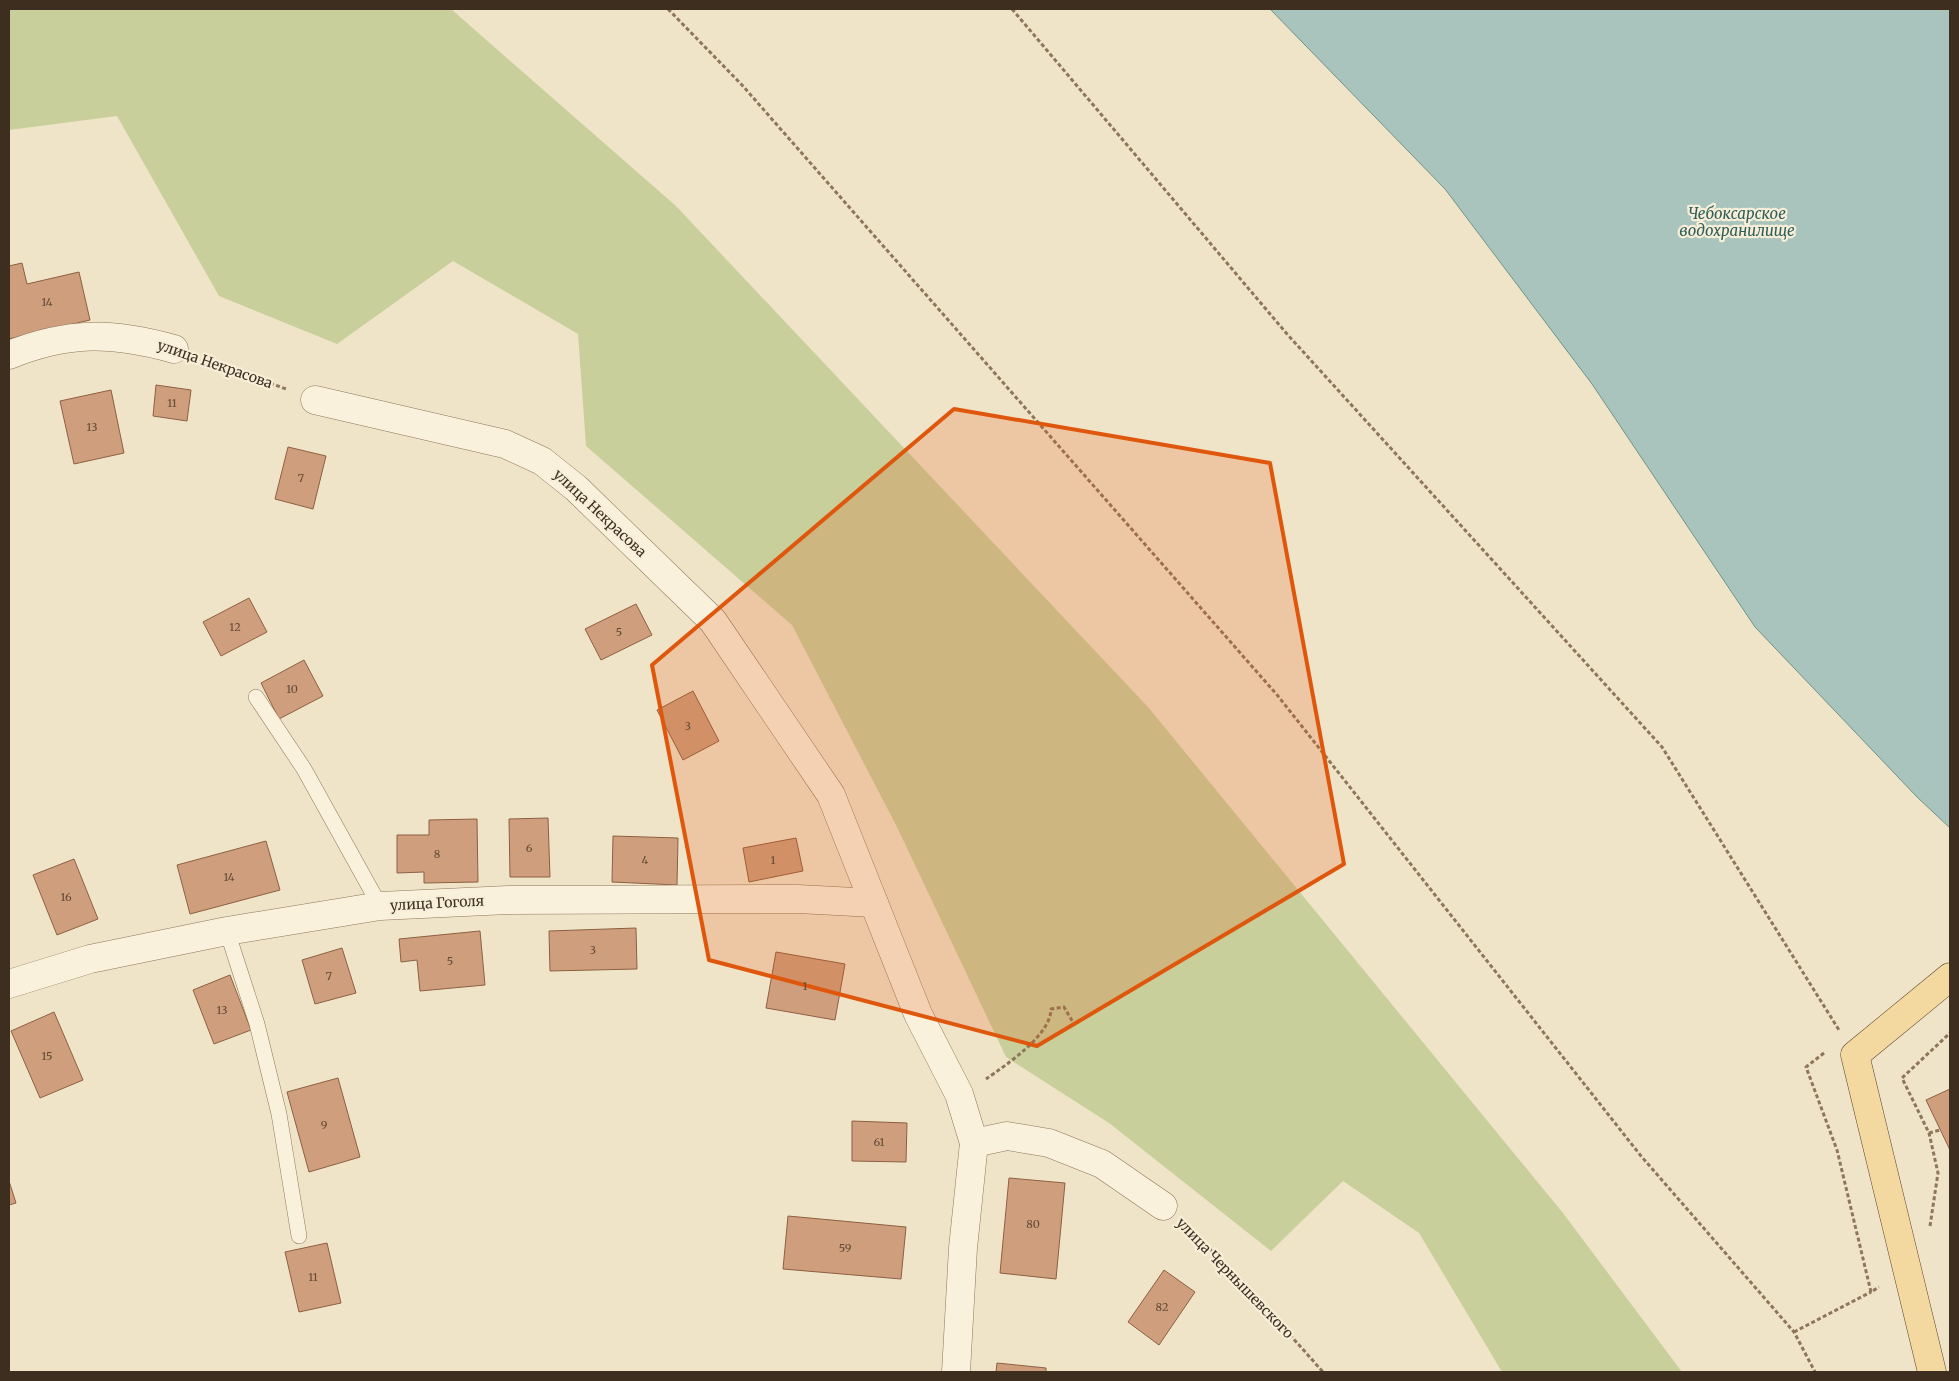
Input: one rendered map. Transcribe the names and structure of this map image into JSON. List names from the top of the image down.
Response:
{
  "streets": {
    "street": ["улица Некрасова", "улица Гоголя"],
    "path": ["улица Чернышевского"]
  },
  "crossings": [
    ["улица Некрасова", "улица Гоголя"]
  ],
  "water": ["Чебоксарское водохранилище"],
  "house_numbers": [
    "14",
    "11",
    "13",
    "7",
    "12",
    "5",
    "10",
    "3",
    "6",
    "8",
    "4",
    "1",
    "14",
    "16",
    "3",
    "5",
    "7",
    "1",
    "13",
    "15",
    "9",
    "61",
    "80",
    "59",
    "11",
    "82"
  ]
}
